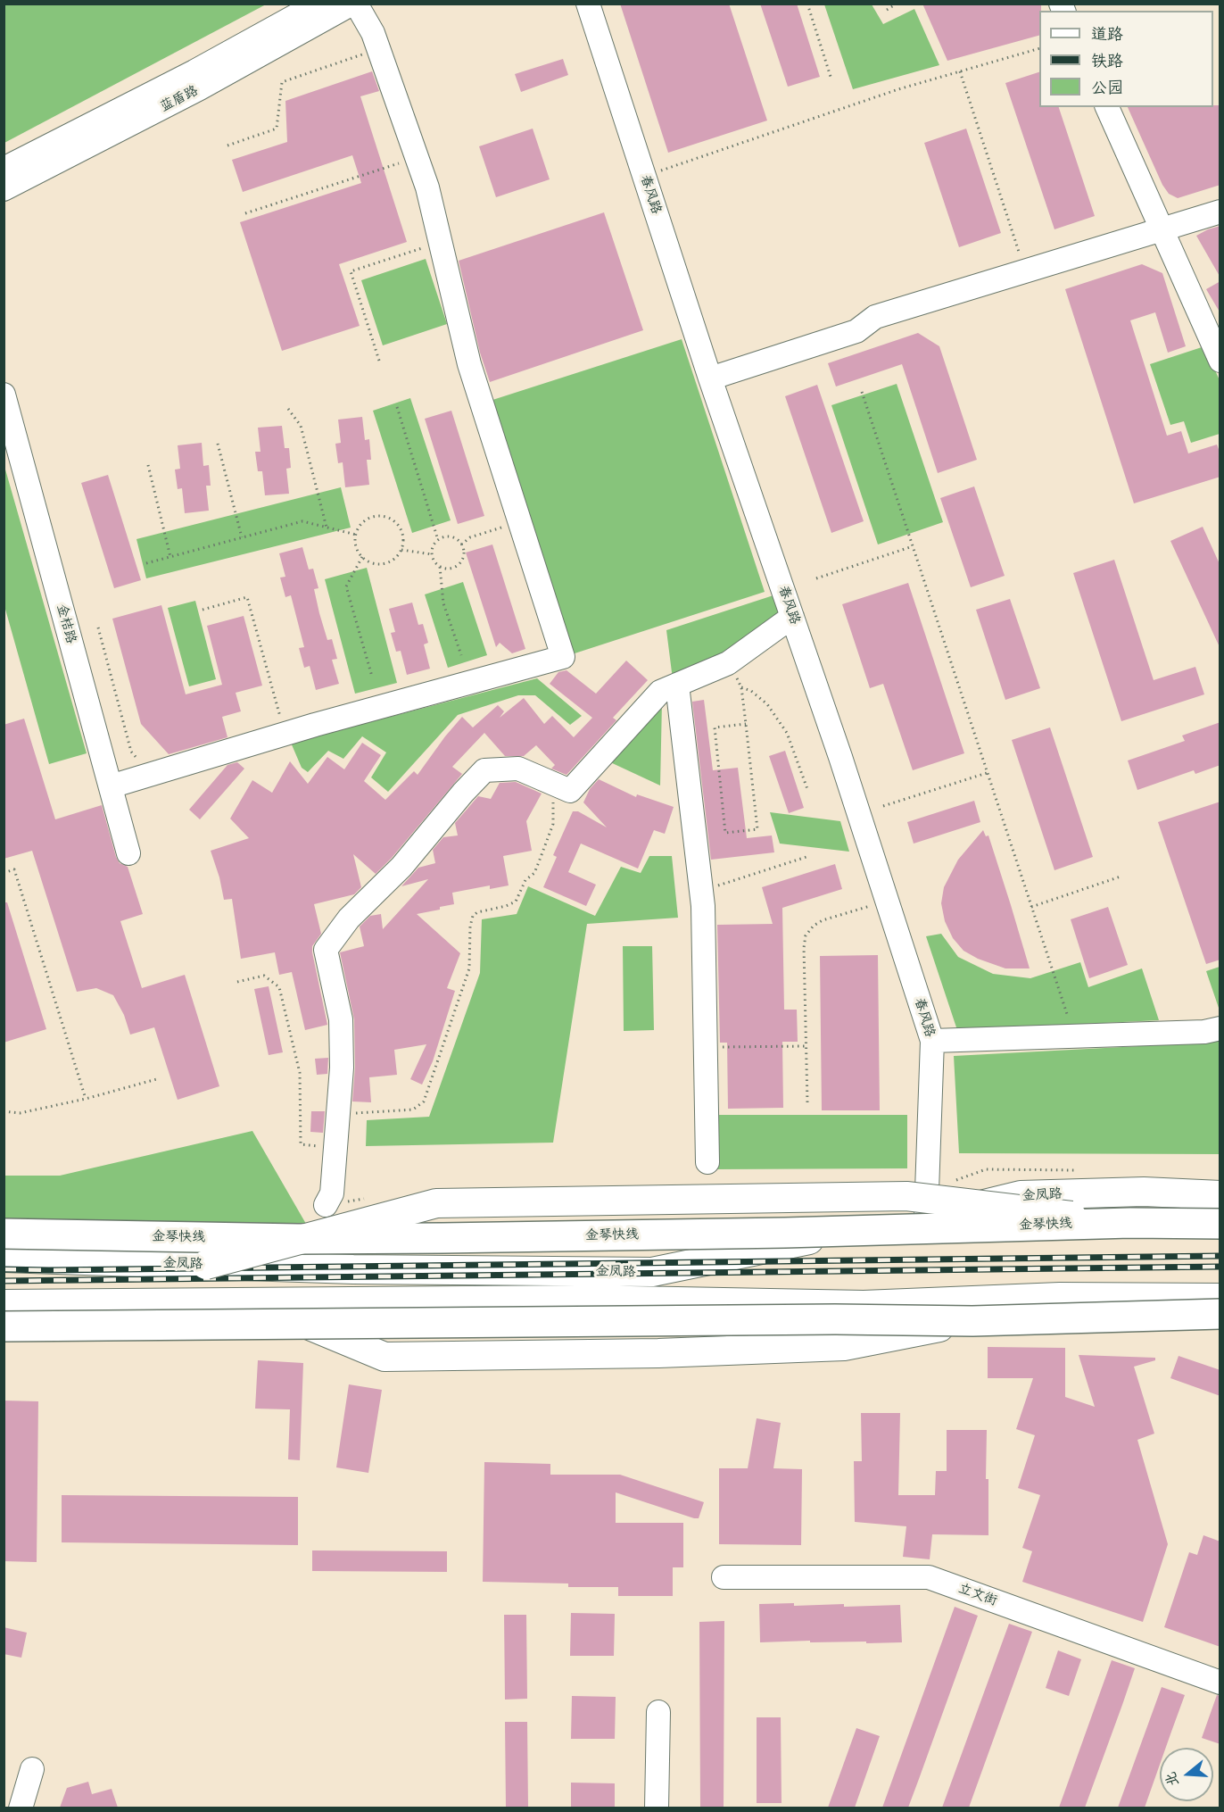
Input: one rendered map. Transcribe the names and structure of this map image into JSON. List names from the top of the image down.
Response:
{
  "streets": {
    "highway": ["金琴快线"],
    "main road": ["金凤路"],
    "street": [
      "蓝盾路",
      "春风路",
      "金桔路",
      "立文街"
    ]
  },
  "crossings": [
    ["春风路", "金凤路"]
  ],
  "legend": ["道路", "铁路", "公园"],
  "north": "left"
}
